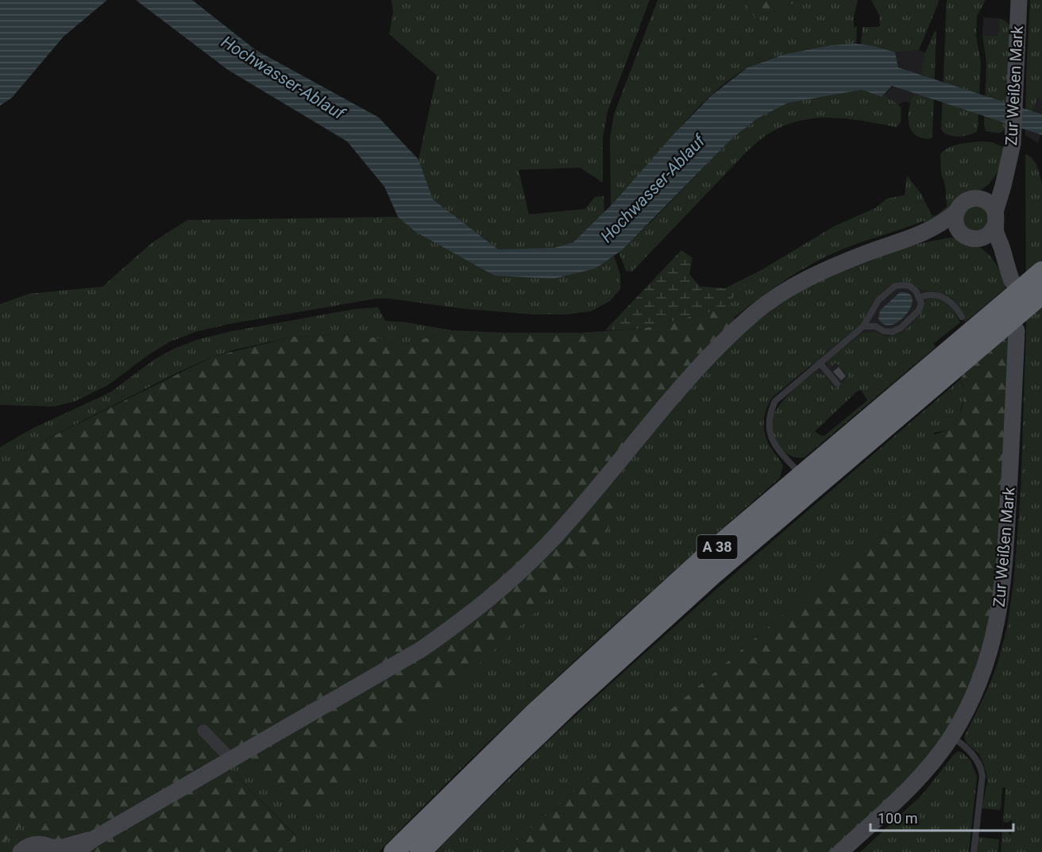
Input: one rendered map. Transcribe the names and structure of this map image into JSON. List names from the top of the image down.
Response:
{
  "streets": {
    "highway": ["A 38"],
    "main road": ["Zur Weißen Mark"]
  },
  "water": ["Hochwasser-Ablauf"],
  "scale_bar": "100 m"
}
